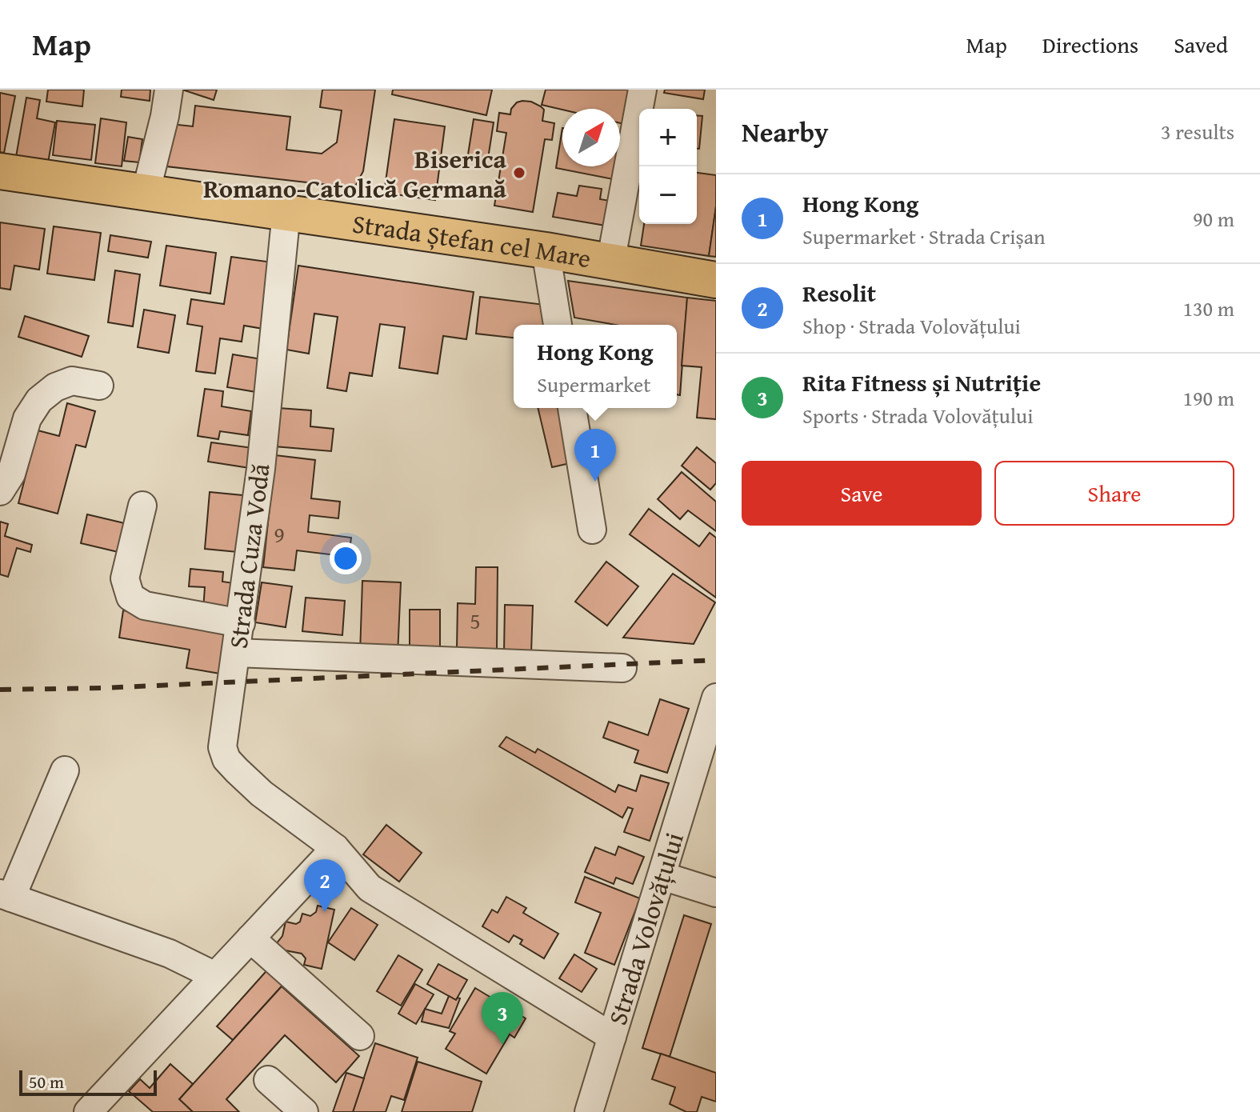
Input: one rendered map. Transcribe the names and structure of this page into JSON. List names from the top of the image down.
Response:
{
  "streets": {
    "main road": ["Strada Ștefan cel Mare"],
    "street": ["Strada Cuza Vodă", "Strada Volovățului"]
  },
  "crossings": [
    ["Strada Ștefan cel Mare", "Strada Cuza Vodă"],
    ["Strada Cuza Vodă", "Strada Volovățului"]
  ],
  "places": ["Biserica Romano-Catolică Germană"],
  "house_numbers": ["9", "5"],
  "scale_bar": "50 m",
  "north": "top right",
  "page": {
    "header": "Map",
    "nav": ["Map", "Directions", "Saved"],
    "heading": ["Nearby", "3 results"],
    "map_buttons": ["+", "−"],
    "list": [
      {
        "mark": "1",
        "name": "Hong Kong",
        "note": "Supermarket · Strada Crișan",
        "value": "90 m"
      },
      {
        "mark": "2",
        "name": "Resolit",
        "note": "Shop · Strada Volovățului",
        "value": "130 m"
      },
      {
        "mark": "3",
        "name": "Rita Fitness și Nutriție",
        "note": "Sports · Strada Volovățului",
        "value": "190 m"
      }
    ],
    "popup": ["Hong Kong", "Supermarket"],
    "pins": ["1", "2", "3"],
    "buttons": ["Save", "Share"],
    "scale": "50 m"
  }
}
